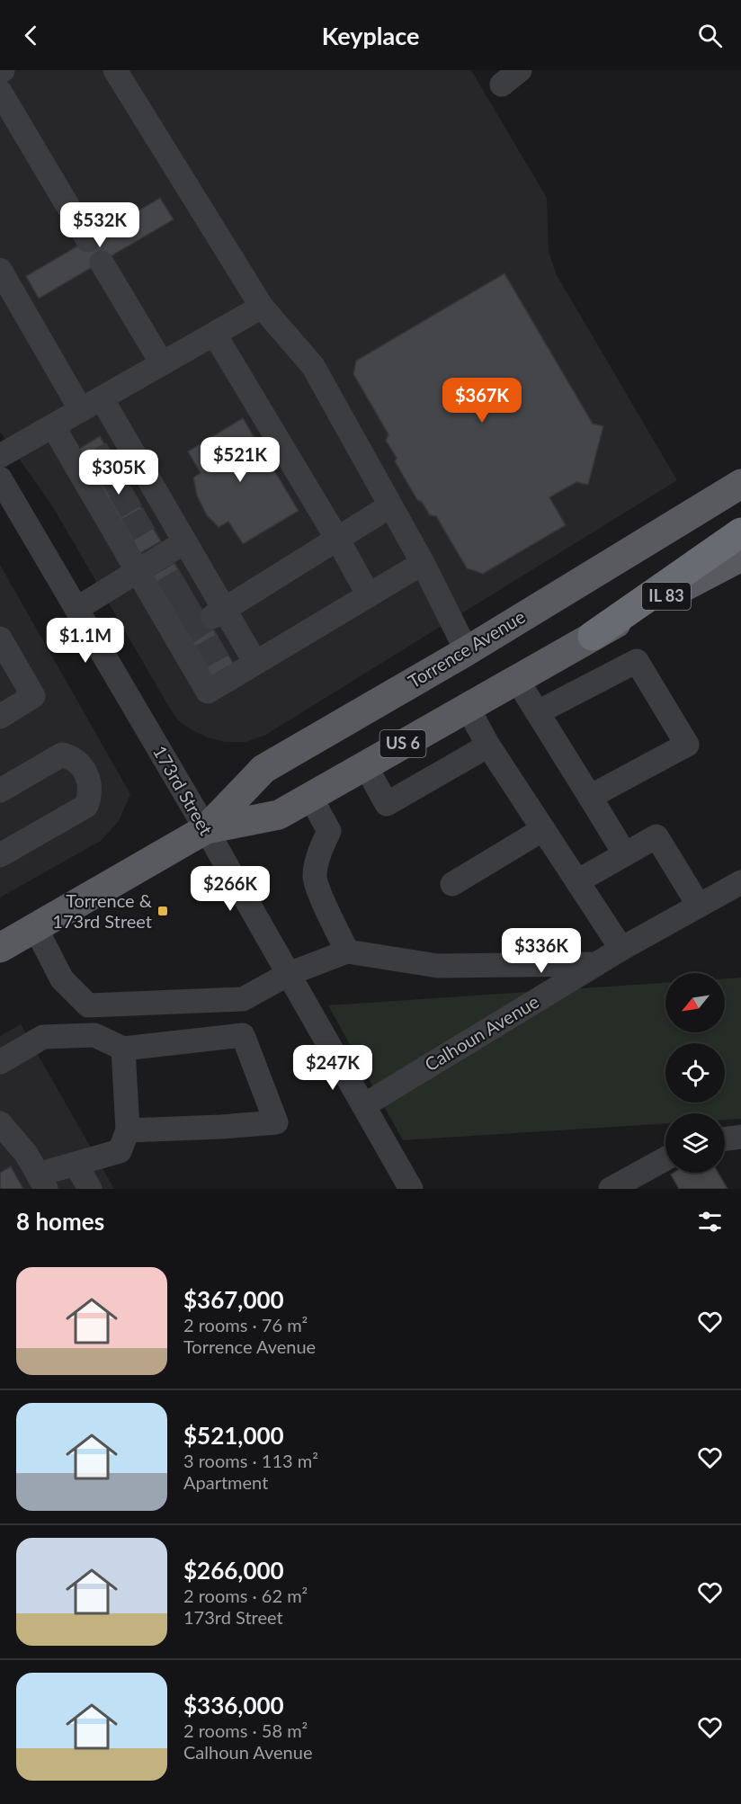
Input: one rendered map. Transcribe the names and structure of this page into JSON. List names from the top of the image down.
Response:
{
  "streets": {
    "highway": ["US 6"],
    "main road": ["IL 83", "Torrence Avenue"],
    "street": ["173rd Street", "Calhoun Avenue"]
  },
  "crossings": [
    ["Torrence Avenue", "US 6"],
    ["Torrence Avenue", "173rd Street"],
    ["173rd Street", "Calhoun Avenue"]
  ],
  "places": {
    "transit": ["Torrence & 173rd Street"]
  },
  "north": "bottom left",
  "page": {
    "header": "Keyplace",
    "price": [
      "$532K",
      "$367K",
      "$521K",
      "$305K",
      "$1.1M",
      "$266K",
      "$336K",
      "$247K"
    ],
    "heading": "8 homes",
    "list": [
      {
        "name": "$367,000",
        "note": "2 rooms · 76 m² · Torrence Avenue"
      },
      {
        "name": "$521,000",
        "note": "3 rooms · 113 m² · Apartment"
      },
      {
        "name": "$266,000",
        "note": "2 rooms · 62 m² · 173rd Street"
      },
      {
        "name": "$336,000",
        "note": "2 rooms · 58 m² · Calhoun Avenue"
      }
    ]
  }
}
